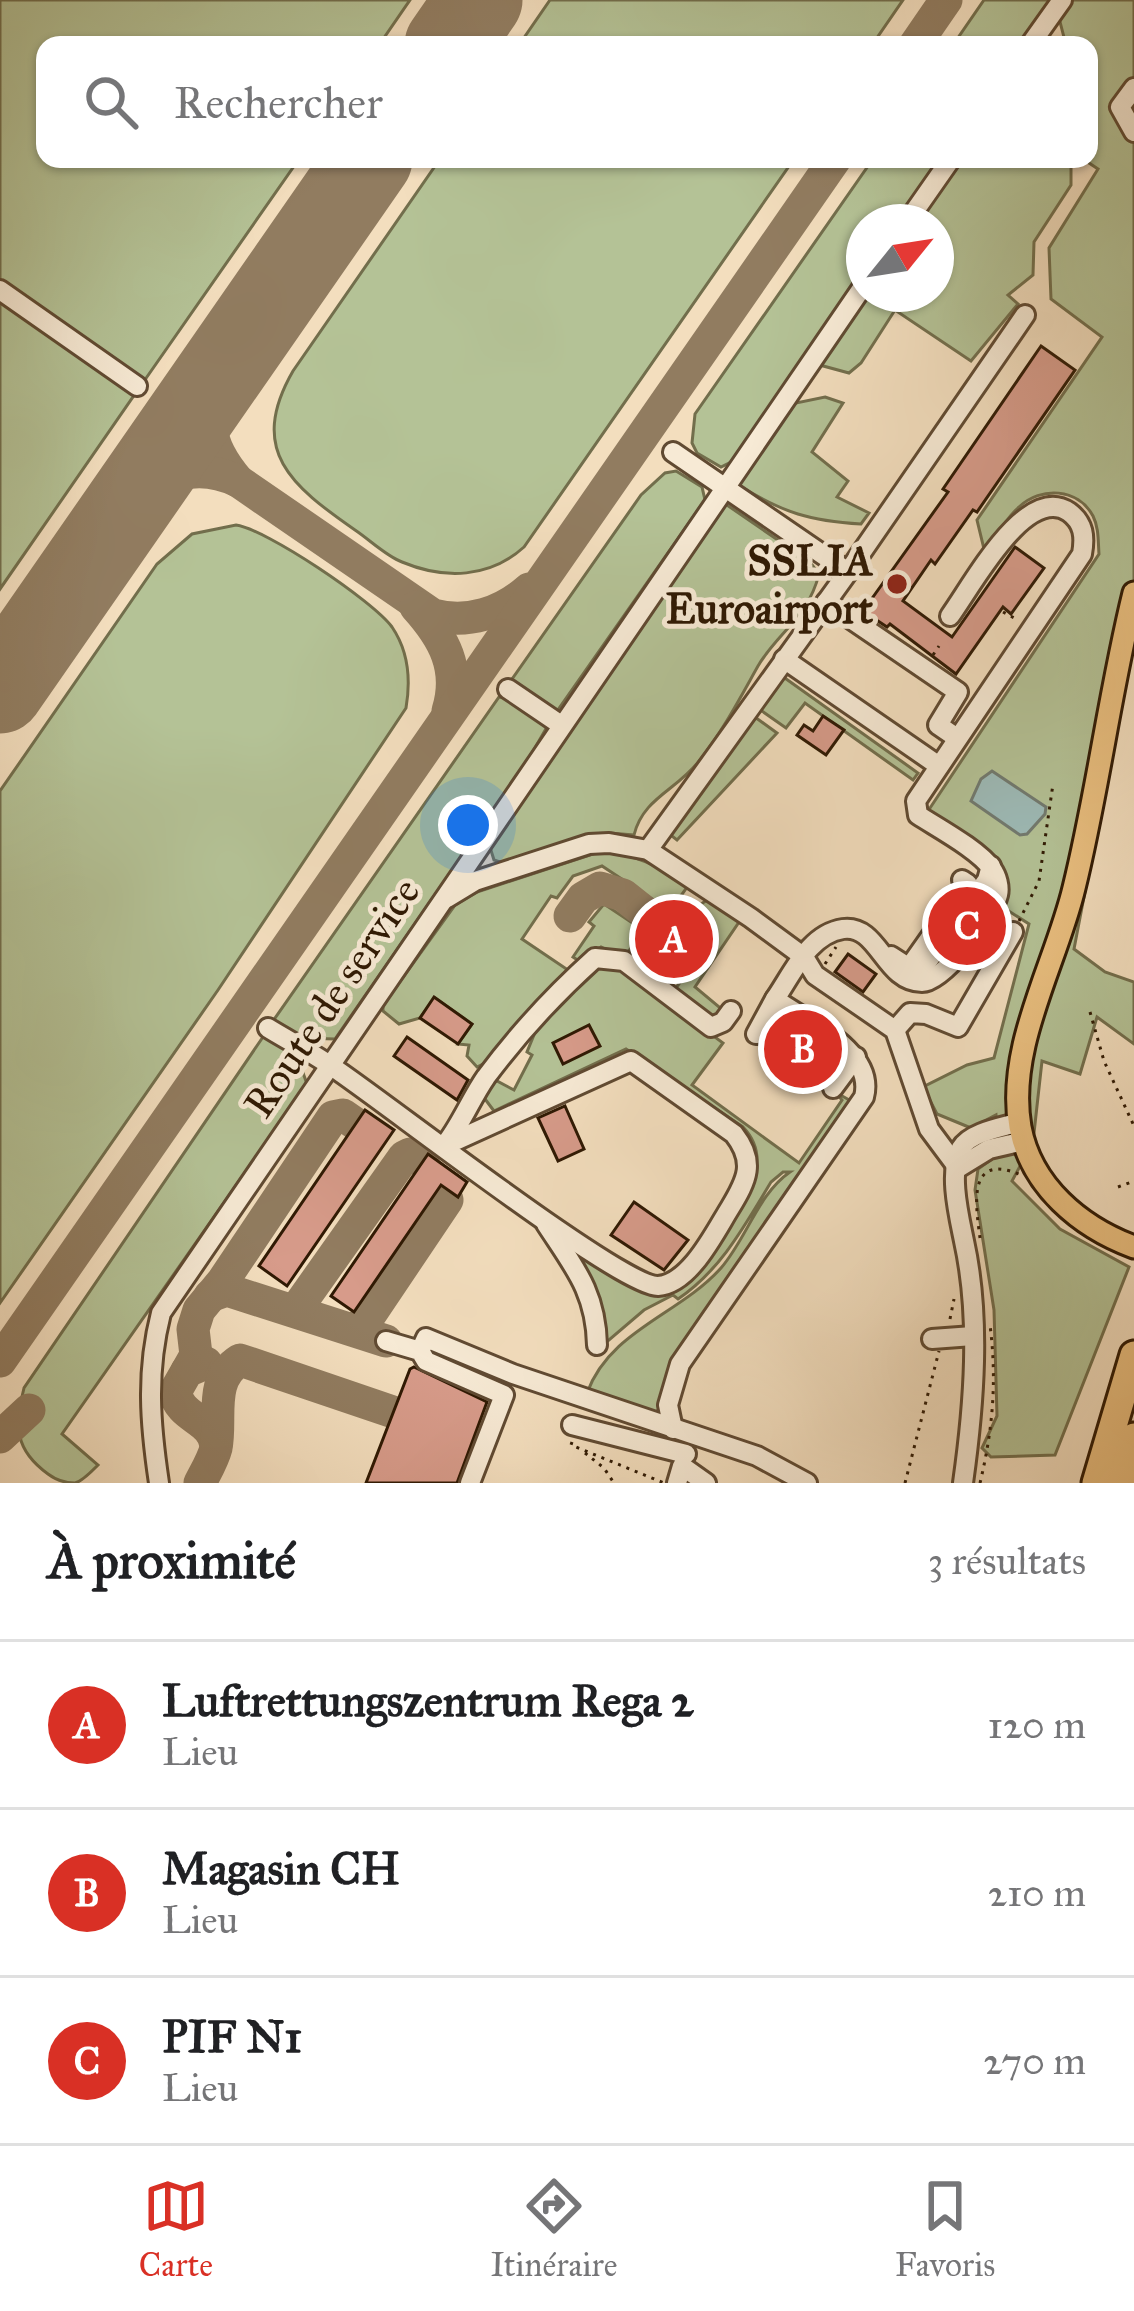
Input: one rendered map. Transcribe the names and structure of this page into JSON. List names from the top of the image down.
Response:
{
  "streets": {
    "street": ["Route de service"]
  },
  "places": ["SSLIA Euroairport"],
  "north": "top right",
  "page": {
    "search": "Rechercher",
    "pins": ["C", "A", "B"],
    "heading": ["À proximité", "3 résultats"],
    "list": [
      {
        "mark": "A",
        "name": "Luftrettungszentrum Rega 2",
        "note": "Lieu",
        "value": "120 m"
      },
      {
        "mark": "B",
        "name": "Magasin CH",
        "note": "Lieu",
        "value": "210 m"
      },
      {
        "mark": "C",
        "name": "PIF N1",
        "note": "Lieu",
        "value": "270 m"
      }
    ],
    "nav": ["Carte", "Itinéraire", "Favoris"]
  }
}
